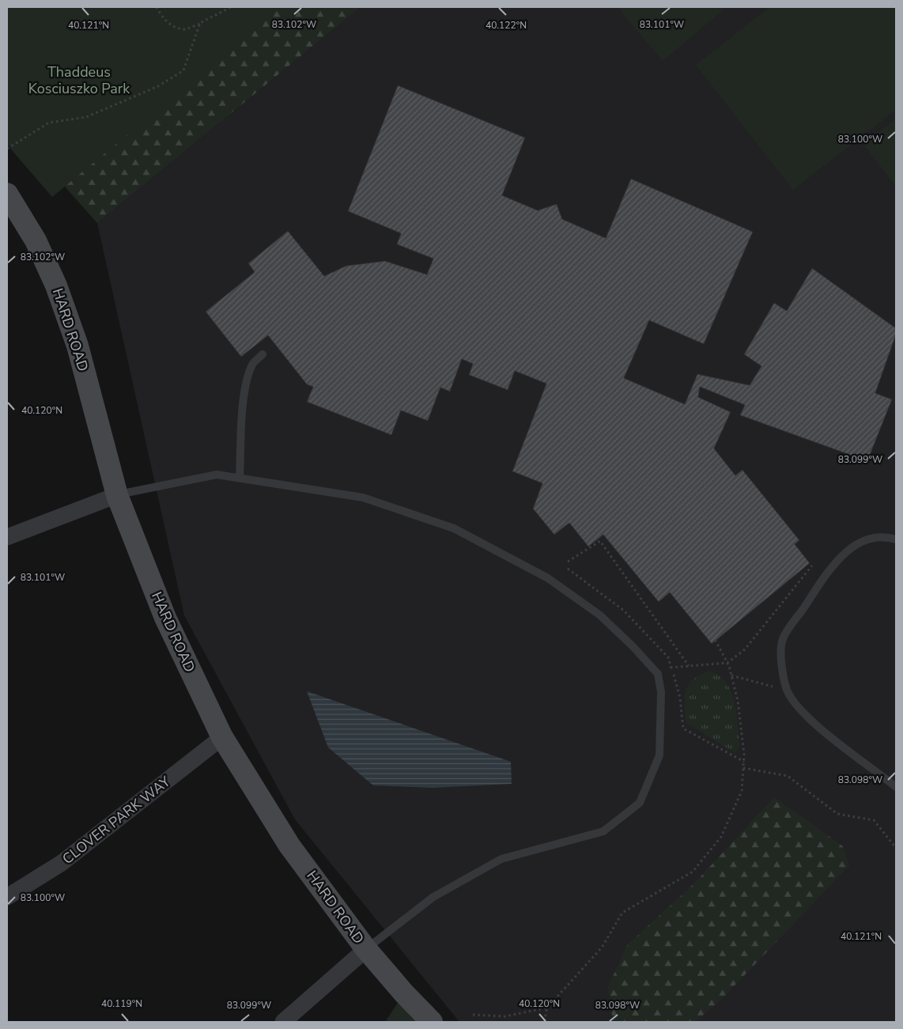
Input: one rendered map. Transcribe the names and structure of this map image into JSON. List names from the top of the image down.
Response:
{
  "streets": {
    "main road": ["HARD ROAD"],
    "street": ["CLOVER PARK WAY"]
  },
  "crossings": [
    ["HARD ROAD", "CLOVER PARK WAY"]
  ],
  "parks": ["Thaddeus Kosciuszko Park"],
  "coordinates": [
    "83.102°W",
    "83.101°W",
    "40.121°N",
    "40.122°N",
    "83.100°W",
    "40.120°N",
    "83.099°W",
    "83.098°W",
    "40.119°N"
  ]
}
